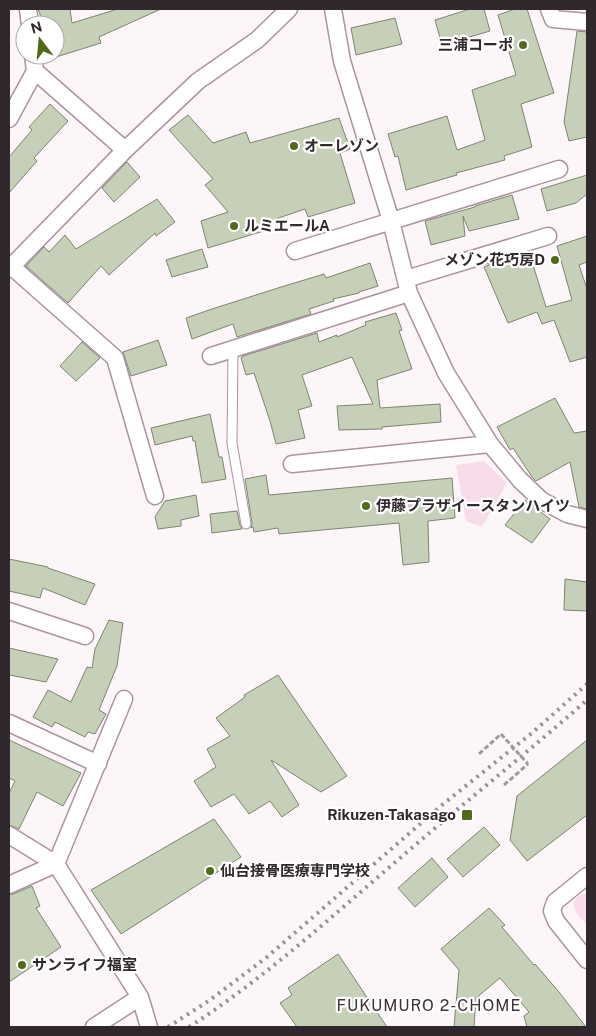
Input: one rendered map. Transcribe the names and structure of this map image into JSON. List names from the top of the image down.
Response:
{
  "districts": ["FUKUMURO 2-CHOME"],
  "places": {
    "other": [
      "三浦コーポ",
      "オーレゾン",
      "ルミエールA",
      "メゾン花巧房D",
      "伊藤プラザイースタンハイツ",
      "仙台接骨医療専門学校",
      "サンライフ福室"
    ],
    "transit": ["Rikuzen-Takasago"]
  },
  "north": "top"
}
